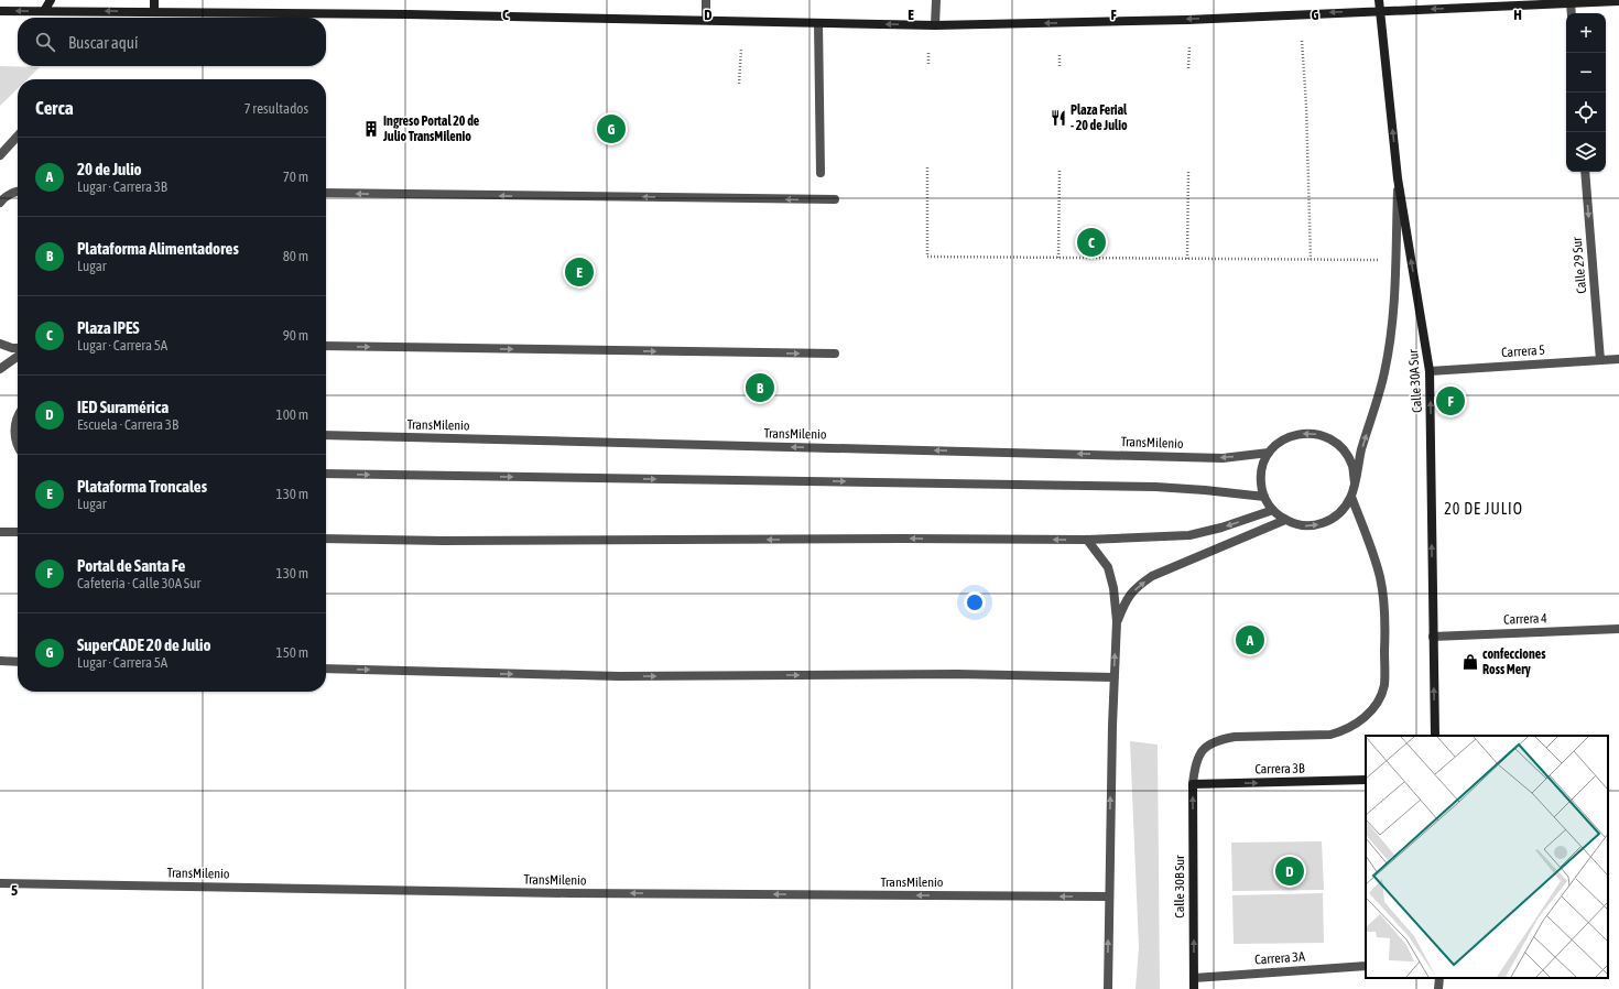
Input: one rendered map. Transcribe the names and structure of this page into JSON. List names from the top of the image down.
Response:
{
  "streets": {
    "main road": ["Calle 30A Sur", "Carrera 3B", "Calle 30B Sur"],
    "street": [
      "Calle 29 Sur",
      "Carrera 5",
      "TransMilenio",
      "Carrera 4",
      "Carrera 3A"
    ]
  },
  "crossings": [
    ["Calle 29 Sur", "Carrera 5"],
    ["Carrera 5", "Calle 30A Sur"],
    ["Calle 30A Sur", "TransMilenio"],
    ["Calle 30A Sur", "Carrera 4"],
    ["Carrera 3B", "Calle 30B Sur"],
    ["Calle 30B Sur", "Carrera 3A"]
  ],
  "one_way": [
    "Calle 29 Sur",
    "Calle 30A Sur",
    "Carrera 3B",
    "Calle 30B Sur"
  ],
  "districts": ["20 DE JULIO"],
  "places": {
    "restaurant": ["Plaza Ferial - 20 de Julio"],
    "building": ["Ingreso Portal 20 de Julio TransMilenio"],
    "shop": ["confecciones Ross Mery"]
  },
  "page": {
    "map_buttons": ["+", "−"],
    "search": "Buscar aquí",
    "heading": ["Cerca", "7 resultados"],
    "pins": [
      "G",
      "C",
      "E",
      "B",
      "F",
      "A",
      "D"
    ],
    "list": [
      {
        "mark": "A",
        "name": "20 de Julio",
        "note": "Lugar · Carrera 3B",
        "value": "70 m"
      },
      {
        "mark": "B",
        "name": "Plataforma Alimentadores",
        "note": "Lugar",
        "value": "80 m"
      },
      {
        "mark": "C",
        "name": "Plaza IPES",
        "note": "Lugar · Carrera 5A",
        "value": "90 m"
      },
      {
        "mark": "D",
        "name": "IED Suramérica",
        "note": "Escuela · Carrera 3B",
        "value": "100 m"
      },
      {
        "mark": "E",
        "name": "Plataforma Troncales",
        "note": "Lugar",
        "value": "130 m"
      },
      {
        "mark": "F",
        "name": "Portal de Santa Fe",
        "note": "Cafetería · Calle 30A Sur",
        "value": "130 m"
      },
      {
        "mark": "G",
        "name": "SuperCADE 20 de Julio",
        "note": "Lugar · Carrera 5A",
        "value": "150 m"
      }
    ]
  },
  "grid": {
    "columns": [
      "C",
      "D",
      "E",
      "F",
      "G",
      "H"
    ],
    "rows": ["5"]
  }
}
